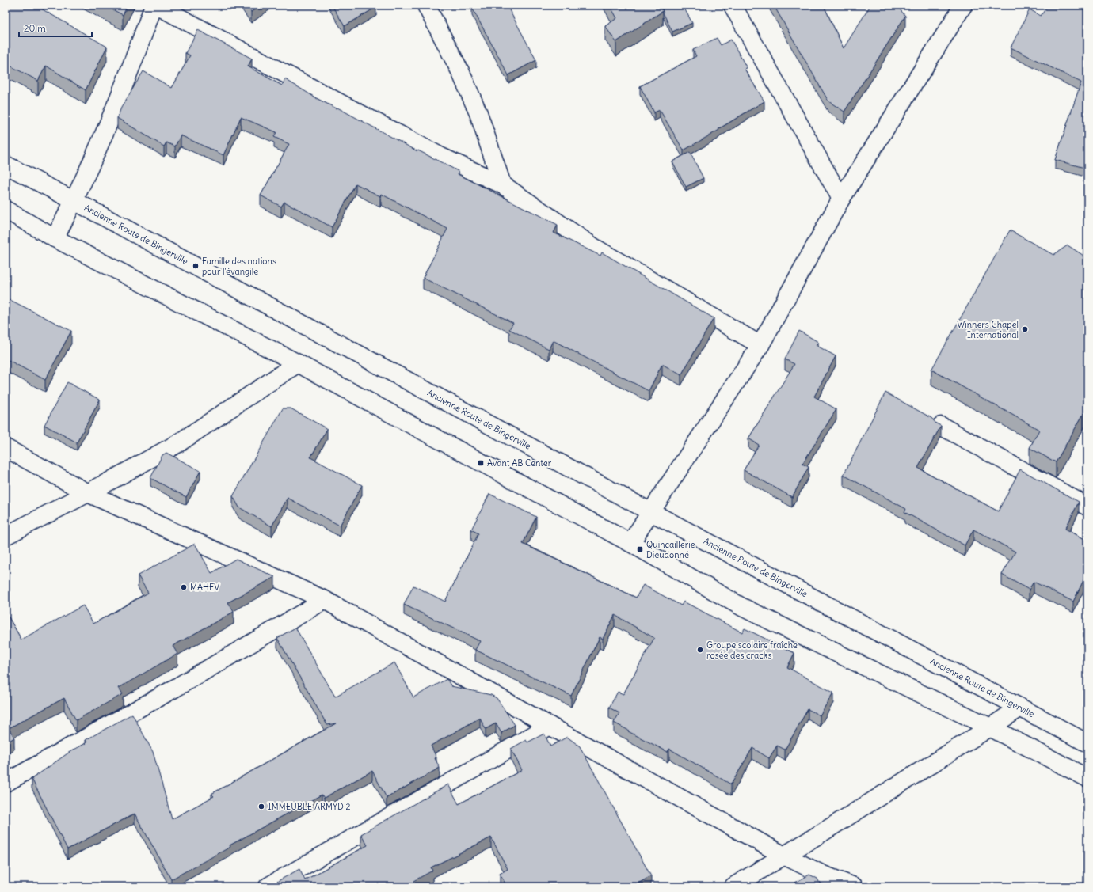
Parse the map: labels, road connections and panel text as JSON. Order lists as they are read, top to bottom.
{
  "streets": {
    "street": ["Ancienne Route de Bingerville"]
  },
  "places": {
    "other": [
      "Famille des nations pour l'évangile",
      "Winners Chapel International",
      "MAHEV",
      "Groupe scolaire fraîche rosée des cracks",
      "IMMEUBLE ARMYD 2"
    ],
    "transit": ["Avant AB Center", "Quincaillerie Dieudonné"]
  },
  "scale_bar": "20 m"
}
